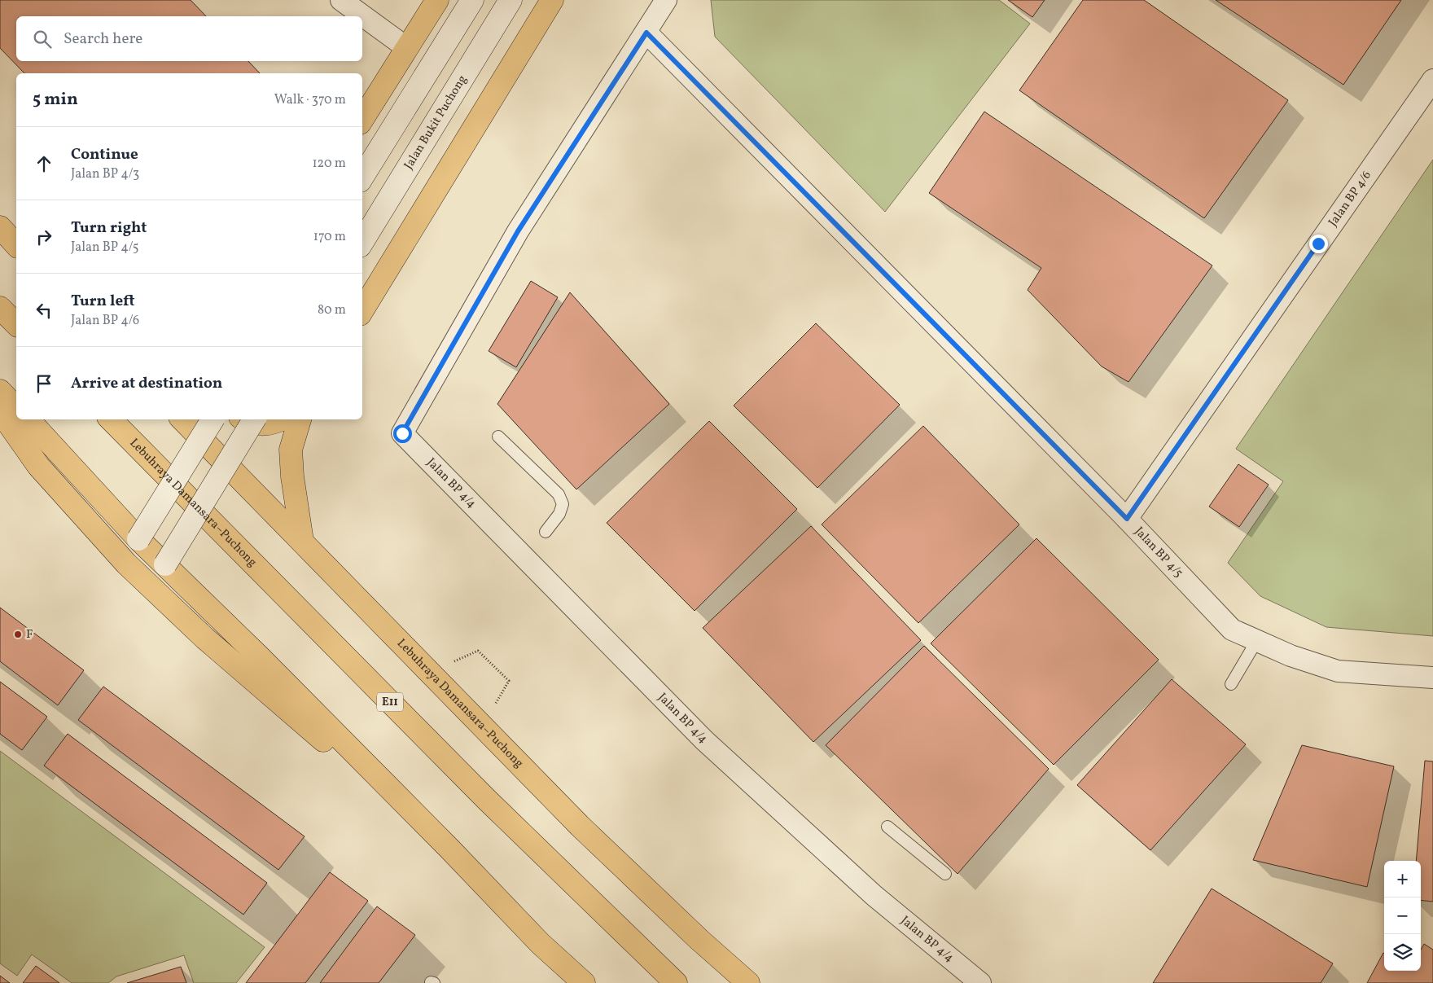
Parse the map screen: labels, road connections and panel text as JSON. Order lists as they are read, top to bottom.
{
  "streets": {
    "highway": ["Lebuhraya Damansara–Puchong", "E11"],
    "main road": ["Jalan Bukit Puchong"],
    "street": ["Jalan BP 4/6", "Jalan BP 4/4", "Jalan BP 4/5"]
  },
  "crossings": [
    ["Jalan BP 4/6", "Jalan BP 4/5"],
    ["Jalan BP 4/4", "Jalan BP 4/5"]
  ],
  "places": ["F"],
  "page": {
    "search": "Search here",
    "heading": ["5 min", "Walk · 370 m"],
    "list": [
      ["Continue", "Jalan BP 4/3", "120 m"],
      ["Turn right", "Jalan BP 4/5", "170 m"],
      ["Turn left", "Jalan BP 4/6", "80 m"],
      "Arrive at destination"
    ],
    "map_buttons": ["+", "−"]
  }
}
